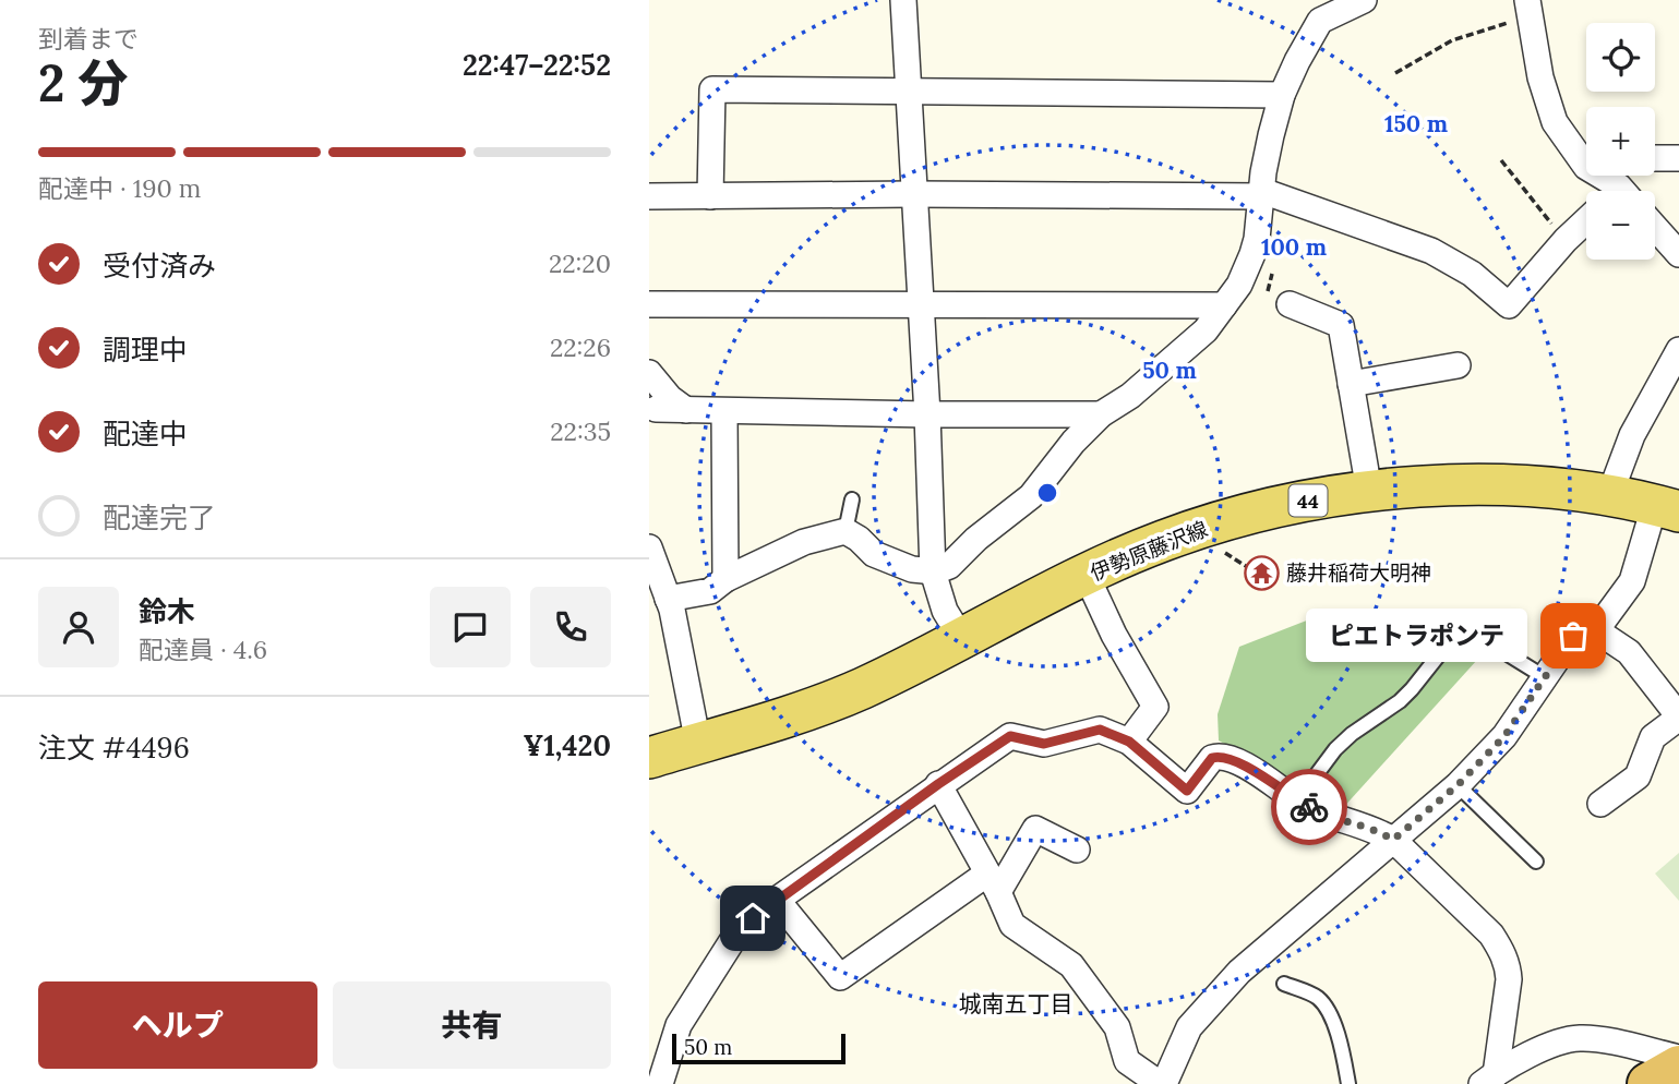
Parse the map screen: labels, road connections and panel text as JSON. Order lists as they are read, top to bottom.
{
  "streets": {
    "main road": ["44", "伊勢原藤沢線"]
  },
  "districts": ["城南五丁目"],
  "places": {
    "temple": ["藤井稲荷大明神"],
    "other": ["ピエトラポンテ"]
  },
  "scale_bar": "50 m",
  "page": {
    "heading": ["2 分", "到着まで", "22:47–22:52"],
    "panel": [
      "鈴木",
      "配達員 · 4.6",
      "注文 #4496",
      "¥1,420"
    ],
    "map_buttons": ["+", "−"],
    "bar": "配達中 · 190 m",
    "list": [
      ["受付済み", "22:20"],
      ["調理中", "22:26"],
      ["配達中", "22:35"],
      "配達完了"
    ],
    "bubble": "ピエトラポンテ",
    "buttons": ["ヘルプ", "共有"],
    "scale": "50 m"
  },
  "rings": ["150 m", "100 m", "50 m"]
}
